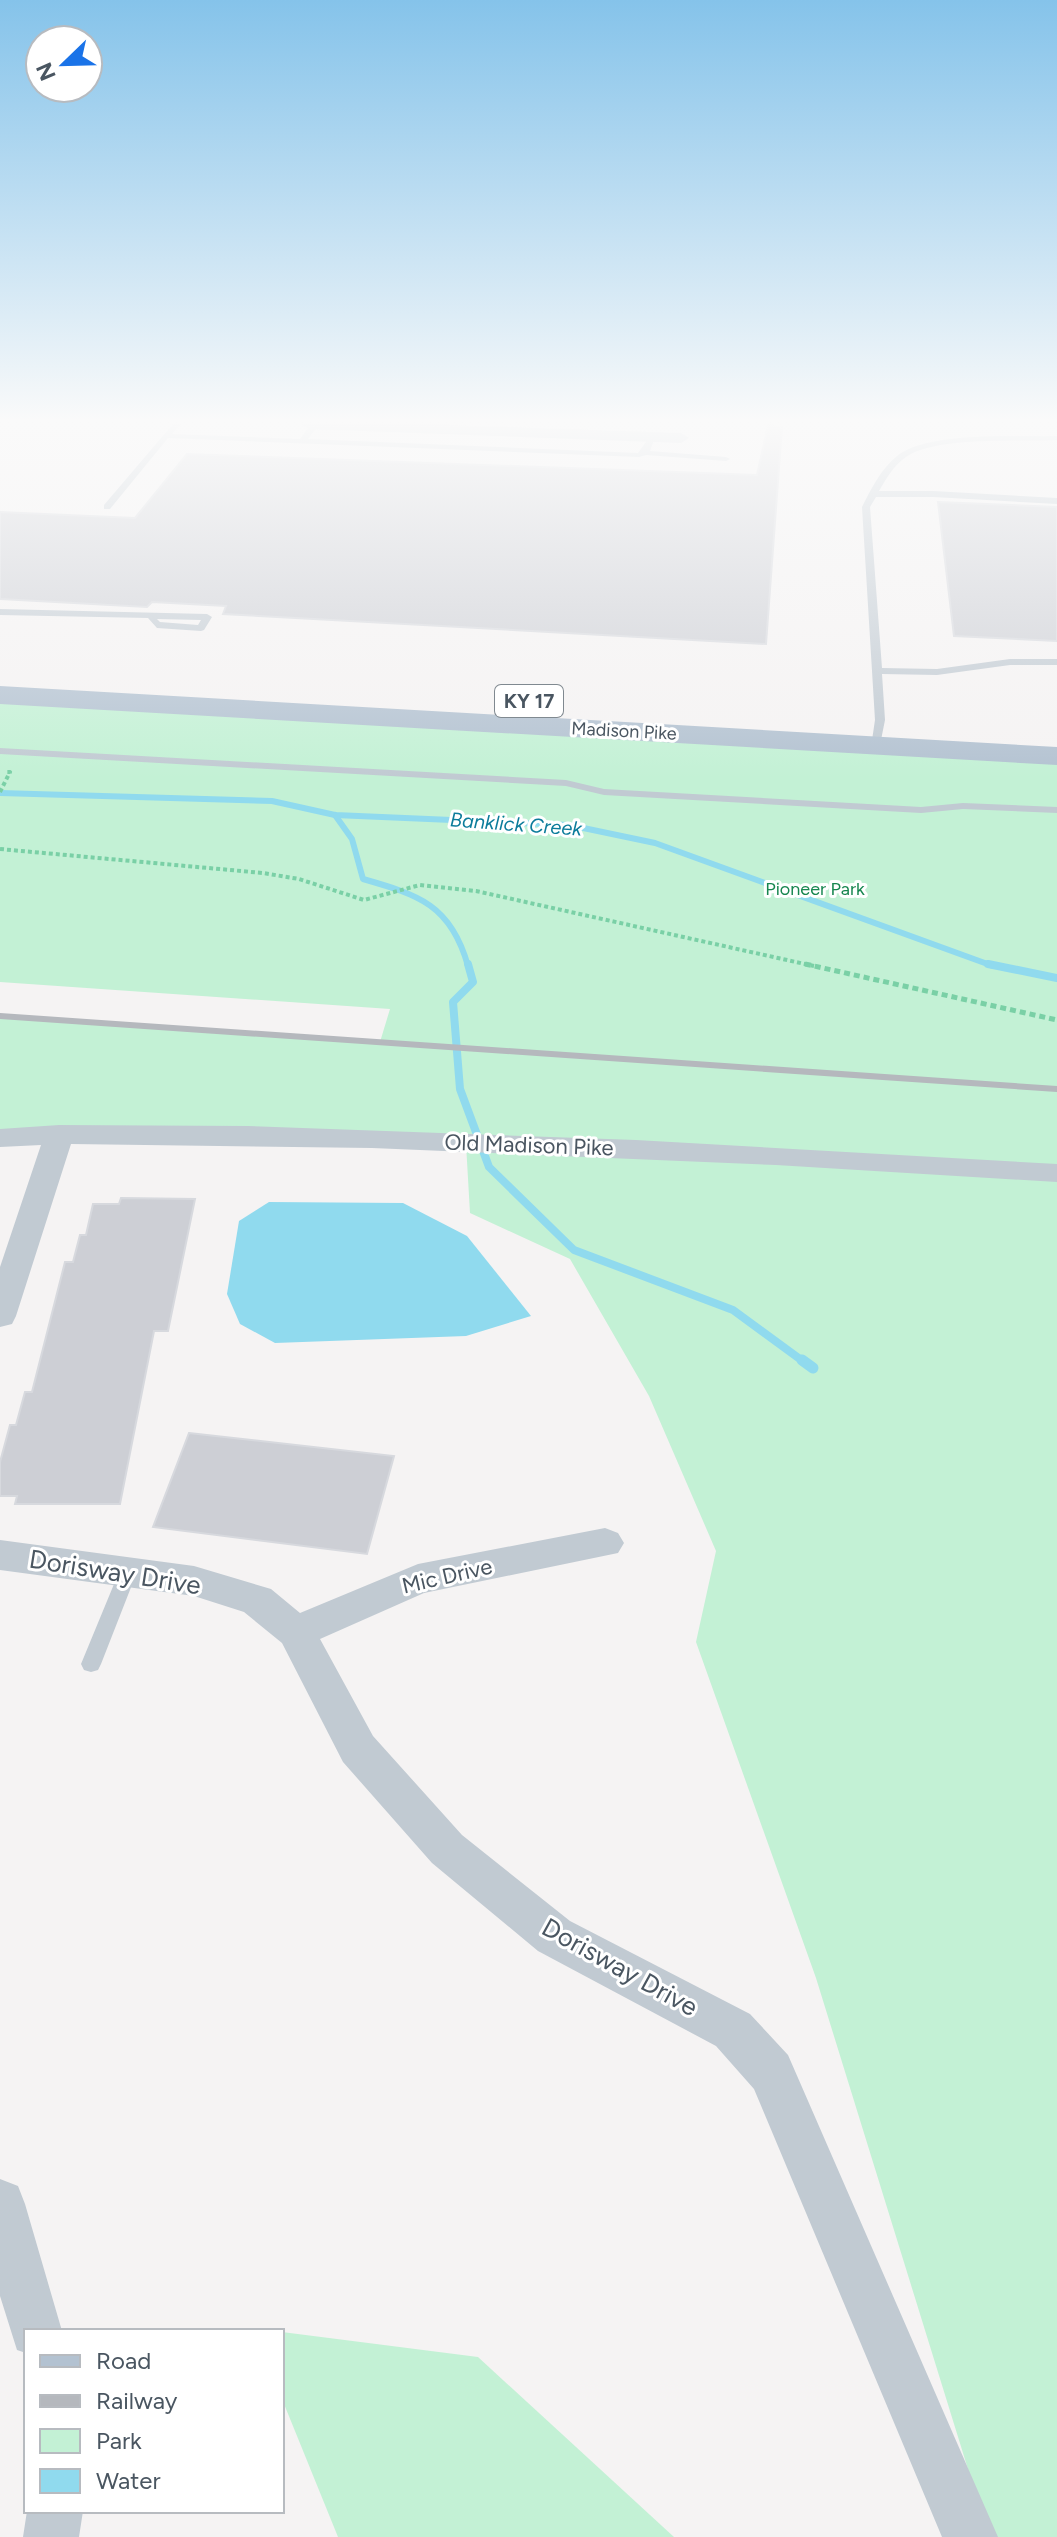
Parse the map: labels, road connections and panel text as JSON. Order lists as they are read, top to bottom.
{
  "streets": {
    "main road": ["KY 17", "Madison Pike"],
    "street": ["Old Madison Pike", "Dorisway Drive", "Mic Drive"]
  },
  "crossings": [
    ["Dorisway Drive", "Mic Drive"]
  ],
  "water": ["Banklick Creek"],
  "parks": ["Pioneer Park"],
  "legend": [
    "Road",
    "Railway",
    "Park",
    "Water"
  ],
  "north": "bottom left"
}
